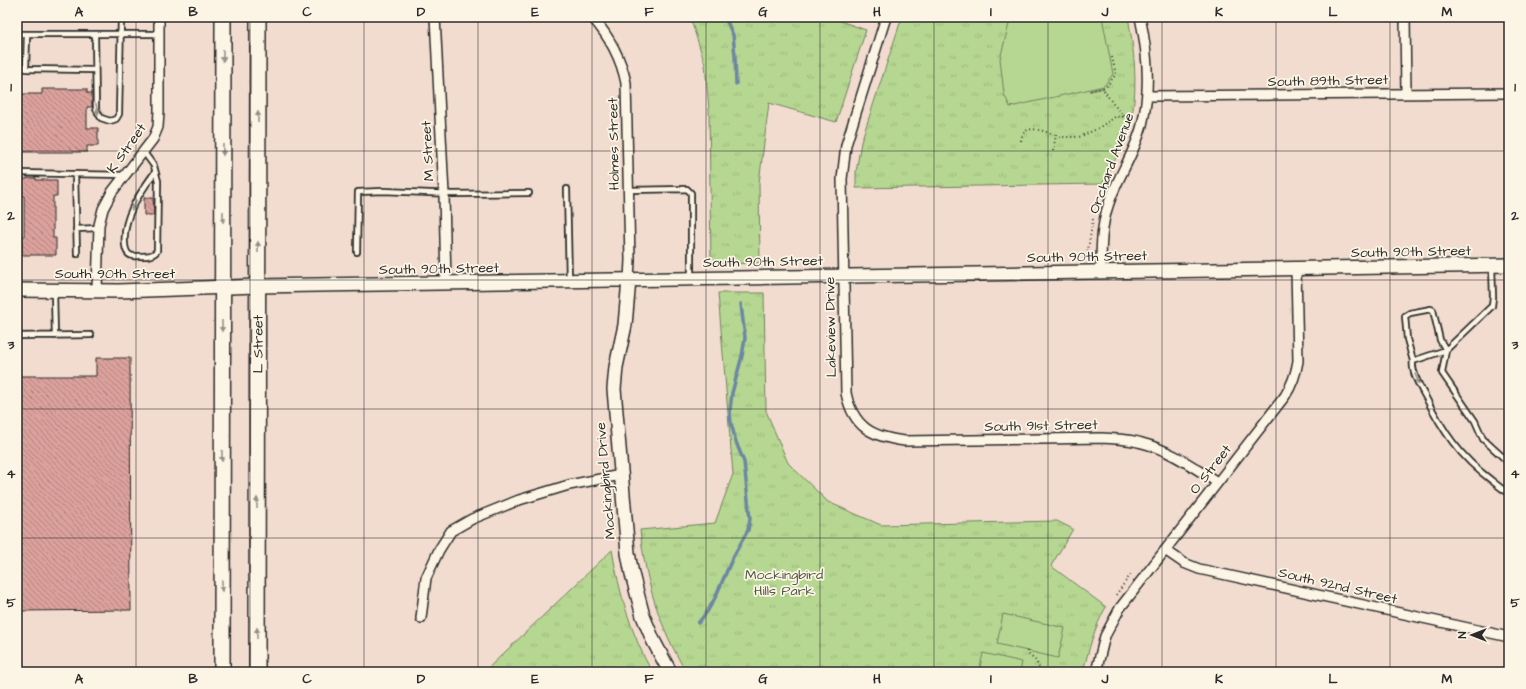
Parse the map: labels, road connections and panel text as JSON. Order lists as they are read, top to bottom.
{
  "streets": {
    "main road": ["L Street"],
    "street": [
      "South 89th Street",
      "Holmes Street",
      "K Street",
      "M Street",
      "Orchard Avenue",
      "South 90th Street",
      "Lakeview Drive",
      "South 91st Street",
      "O Street",
      "Mockingbird Drive",
      "South 92nd Street"
    ]
  },
  "crossings": [
    ["South 89th Street", "Orchard Avenue"],
    ["Holmes Street", "South 90th Street"],
    ["Holmes Street", "Mockingbird Drive"],
    ["K Street", "South 90th Street"],
    ["M Street", "South 90th Street"],
    ["Orchard Avenue", "South 90th Street"],
    ["South 90th Street", "Lakeview Drive"],
    ["South 90th Street", "L Street"],
    ["South 90th Street", "O Street"],
    ["South 90th Street", "Mockingbird Drive"],
    ["Lakeview Drive", "South 91st Street"],
    ["South 91st Street", "O Street"],
    ["O Street", "South 92nd Street"]
  ],
  "parks": ["Mockingbird Hills Park"],
  "north": "left",
  "grid": {
    "columns": [
      "A",
      "B",
      "C",
      "D",
      "E",
      "F",
      "G",
      "H",
      "I",
      "J",
      "K",
      "L",
      "M"
    ],
    "rows": [
      "1",
      "2",
      "3",
      "4",
      "5"
    ]
  }
}
